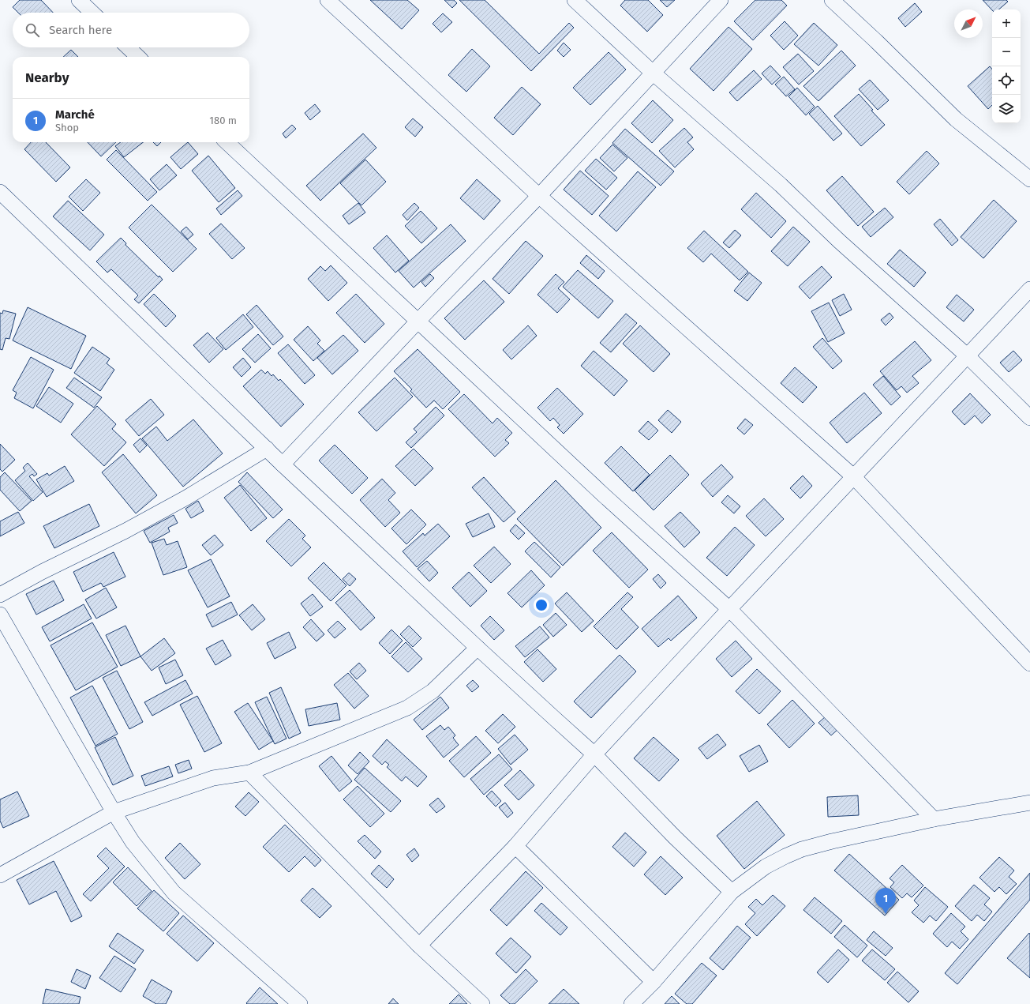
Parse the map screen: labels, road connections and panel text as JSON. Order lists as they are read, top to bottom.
{
  "north": "top right",
  "page": {
    "map_buttons": ["+", "−"],
    "search": "Search here",
    "heading": "Nearby",
    "list": [
      {
        "mark": "1",
        "name": "Marché",
        "note": "Shop",
        "value": "180 m"
      }
    ],
    "pins": "1"
  }
}
